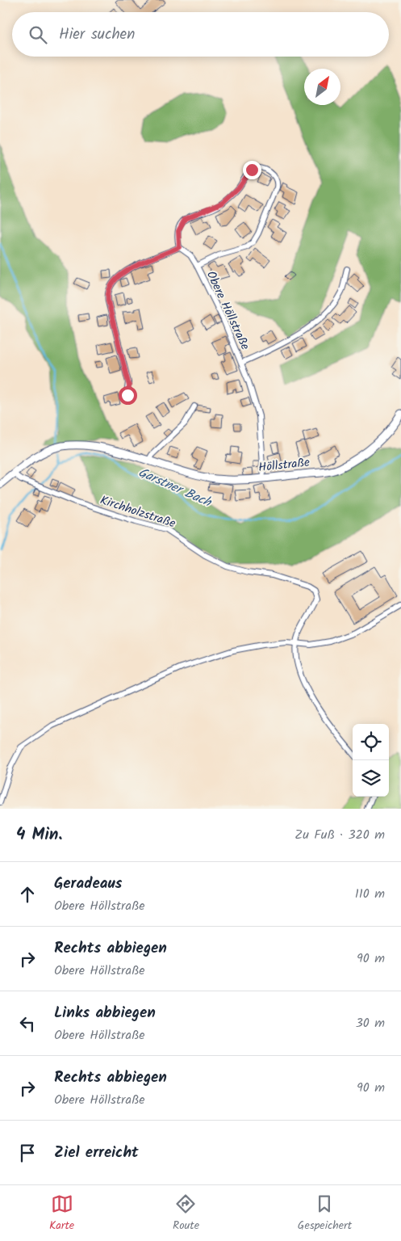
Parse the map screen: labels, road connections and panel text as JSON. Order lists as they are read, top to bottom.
{
  "streets": {
    "street": ["Obere Höllstraße", "Höllstraße", "Kirchholzstraße"]
  },
  "crossings": [
    ["Obere Höllstraße", "Höllstraße"],
    ["Höllstraße", "Kirchholzstraße"]
  ],
  "water": ["Garstner Bach"],
  "north": "top right",
  "page": {
    "search": "Hier suchen",
    "heading": ["4 Min.", "Zu Fuß · 320 m"],
    "list": [
      ["Geradeaus", "Obere Höllstraße", "110 m"],
      ["Rechts abbiegen", "Obere Höllstraße", "90 m"],
      ["Links abbiegen", "Obere Höllstraße", "30 m"],
      ["Rechts abbiegen", "Obere Höllstraße", "90 m"],
      "Ziel erreicht"
    ],
    "nav": ["Karte", "Route", "Gespeichert"]
  }
}
